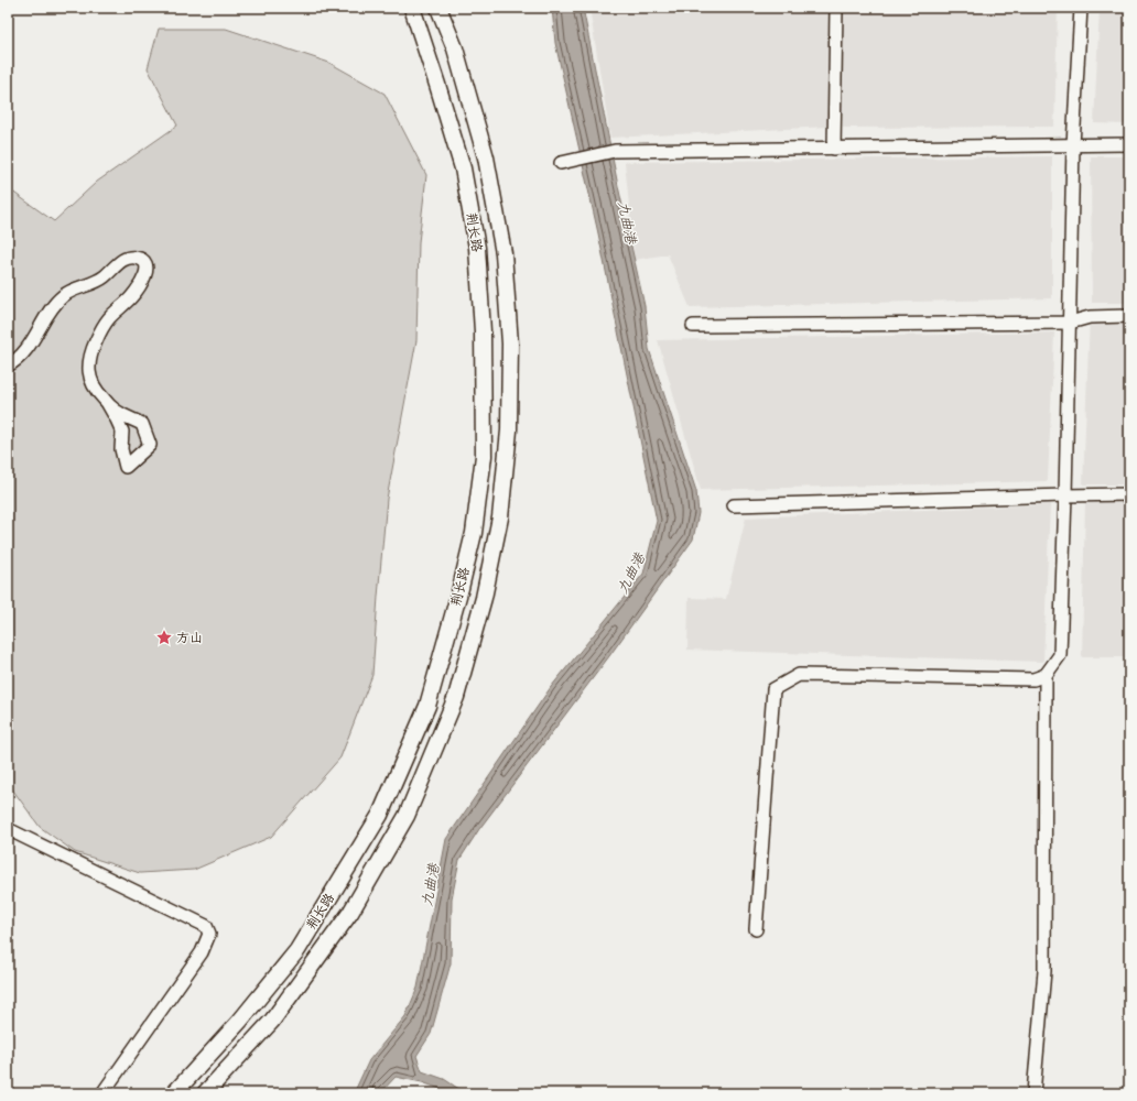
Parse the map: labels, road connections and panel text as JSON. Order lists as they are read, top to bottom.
{
  "streets": {
    "main road": ["荆长路"]
  },
  "water": ["九曲港"],
  "places": {
    "place": ["方山"]
  }
}
